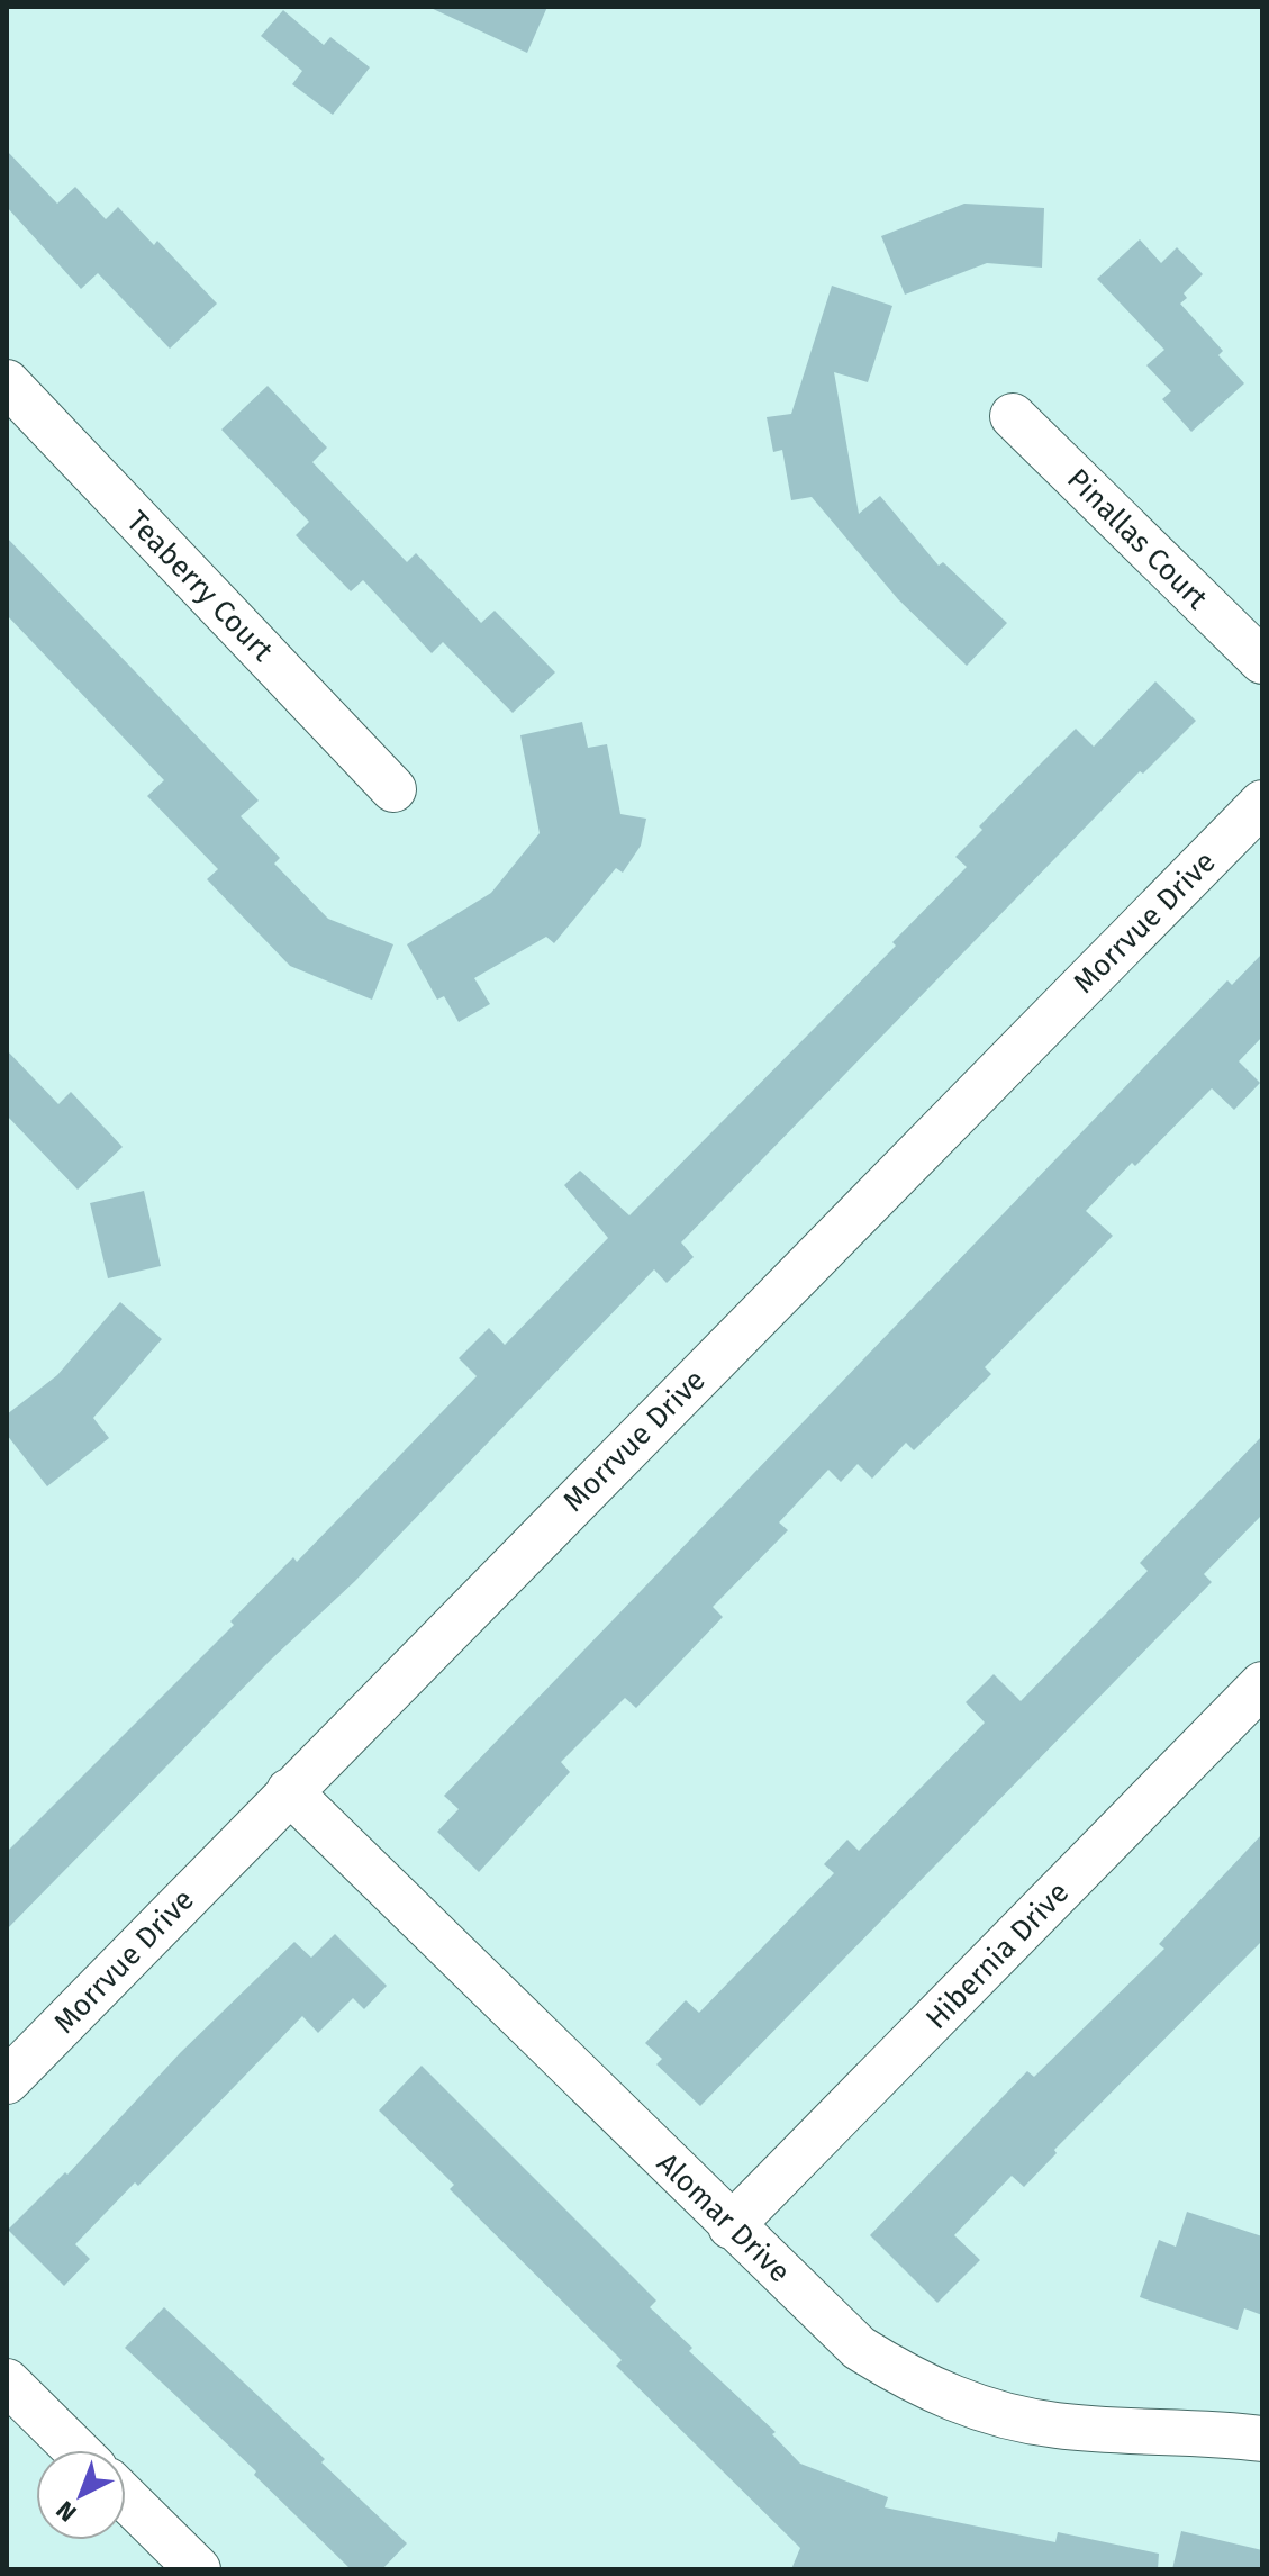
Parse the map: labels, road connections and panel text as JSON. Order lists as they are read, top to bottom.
{
  "streets": {
    "street": [
      "Pinallas Court",
      "Teaberry Court",
      "Morrvue Drive",
      "Hibernia Drive",
      "Alomar Drive"
    ]
  },
  "crossings": [
    ["Morrvue Drive", "Alomar Drive"],
    ["Hibernia Drive", "Alomar Drive"]
  ],
  "north": "bottom left"
}
